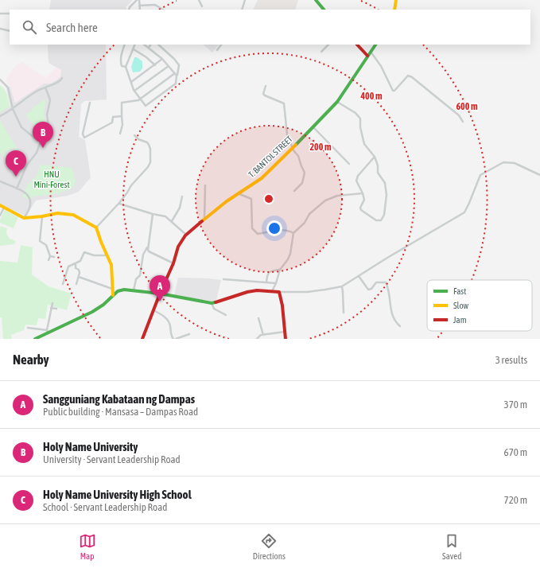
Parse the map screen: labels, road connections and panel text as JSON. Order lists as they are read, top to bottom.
{
  "streets": {
    "street": ["T. BANTOL STREET"]
  },
  "parks": ["HNU Mini-Forest"],
  "legend": ["Fast", "Slow", "Jam"],
  "page": {
    "search": "Search here",
    "pins": ["B", "C", "A"],
    "heading": ["Nearby", "3 results"],
    "list": [
      {
        "mark": "A",
        "name": "Sangguniang Kabataan ng Dampas",
        "note": "Public building · Mansasa – Dampas Road",
        "value": "370 m"
      },
      {
        "mark": "B",
        "name": "Holy Name University",
        "note": "University · Servant Leadership Road",
        "value": "670 m"
      },
      {
        "mark": "C",
        "name": "Holy Name University High School",
        "note": "School · Servant Leadership Road",
        "value": "720 m"
      }
    ],
    "nav": ["Map", "Directions", "Saved"]
  },
  "rings": ["400 m", "600 m", "200 m"]
}
